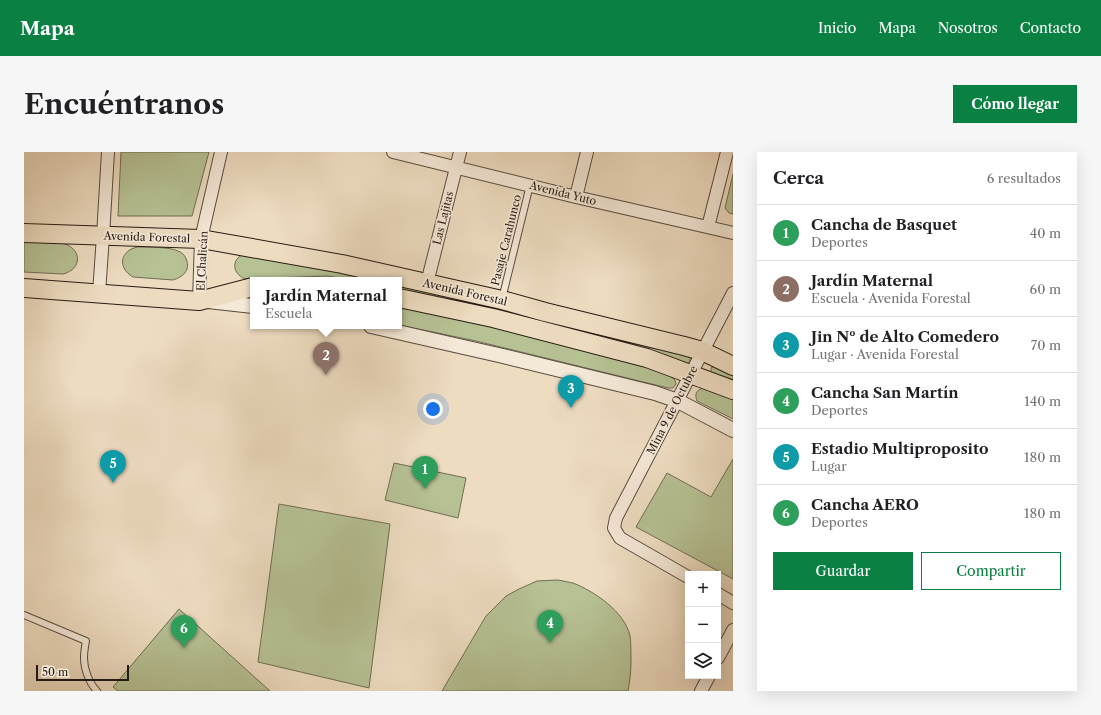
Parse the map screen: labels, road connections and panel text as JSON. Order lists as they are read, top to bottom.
{
  "streets": {
    "main road": ["Avenida Forestal"],
    "street": [
      "Avenida Yuto",
      "Las Lajitas",
      "El Chalicán",
      "Mina 9 de Octubre"
    ],
    "lane": ["Pasaje Carahunco"]
  },
  "crossings": [
    ["Avenida Yuto", "Las Lajitas"],
    ["Avenida Yuto", "Pasaje Carahunco"],
    ["Las Lajitas", "Avenida Forestal"],
    ["Avenida Forestal", "Pasaje Carahunco"],
    ["Avenida Forestal", "El Chalicán"],
    ["Avenida Forestal", "Mina 9 de Octubre"]
  ],
  "scale_bar": "50 m",
  "page": {
    "header": "Mapa",
    "nav": [
      "Inicio",
      "Mapa",
      "Nosotros",
      "Contacto"
    ],
    "buttons": [
      "Cómo llegar",
      ["Guardar", "Compartir"]
    ],
    "title": "Encuéntranos",
    "heading": ["Cerca", "6 resultados"],
    "list": [
      {
        "mark": "1",
        "name": "Cancha de Basquet",
        "note": "Deportes",
        "value": "40 m"
      },
      {
        "mark": "2",
        "name": "Jardín Maternal",
        "note": "Escuela · Avenida Forestal",
        "value": "60 m"
      },
      {
        "mark": "3",
        "name": "Jin Nº de Alto Comedero",
        "note": "Lugar · Avenida Forestal",
        "value": "70 m"
      },
      {
        "mark": "4",
        "name": "Cancha San Martín",
        "note": "Deportes",
        "value": "140 m"
      },
      {
        "mark": "5",
        "name": "Estadio Multiproposito",
        "note": "Lugar",
        "value": "180 m"
      },
      {
        "mark": "6",
        "name": "Cancha AERO",
        "note": "Deportes",
        "value": "180 m"
      }
    ],
    "popup": ["Jardín Maternal", "Escuela"],
    "pins": [
      "2",
      "3",
      "5",
      "1",
      "4",
      "6"
    ],
    "map_buttons": ["+", "−"],
    "scale": "50 m"
  }
}
